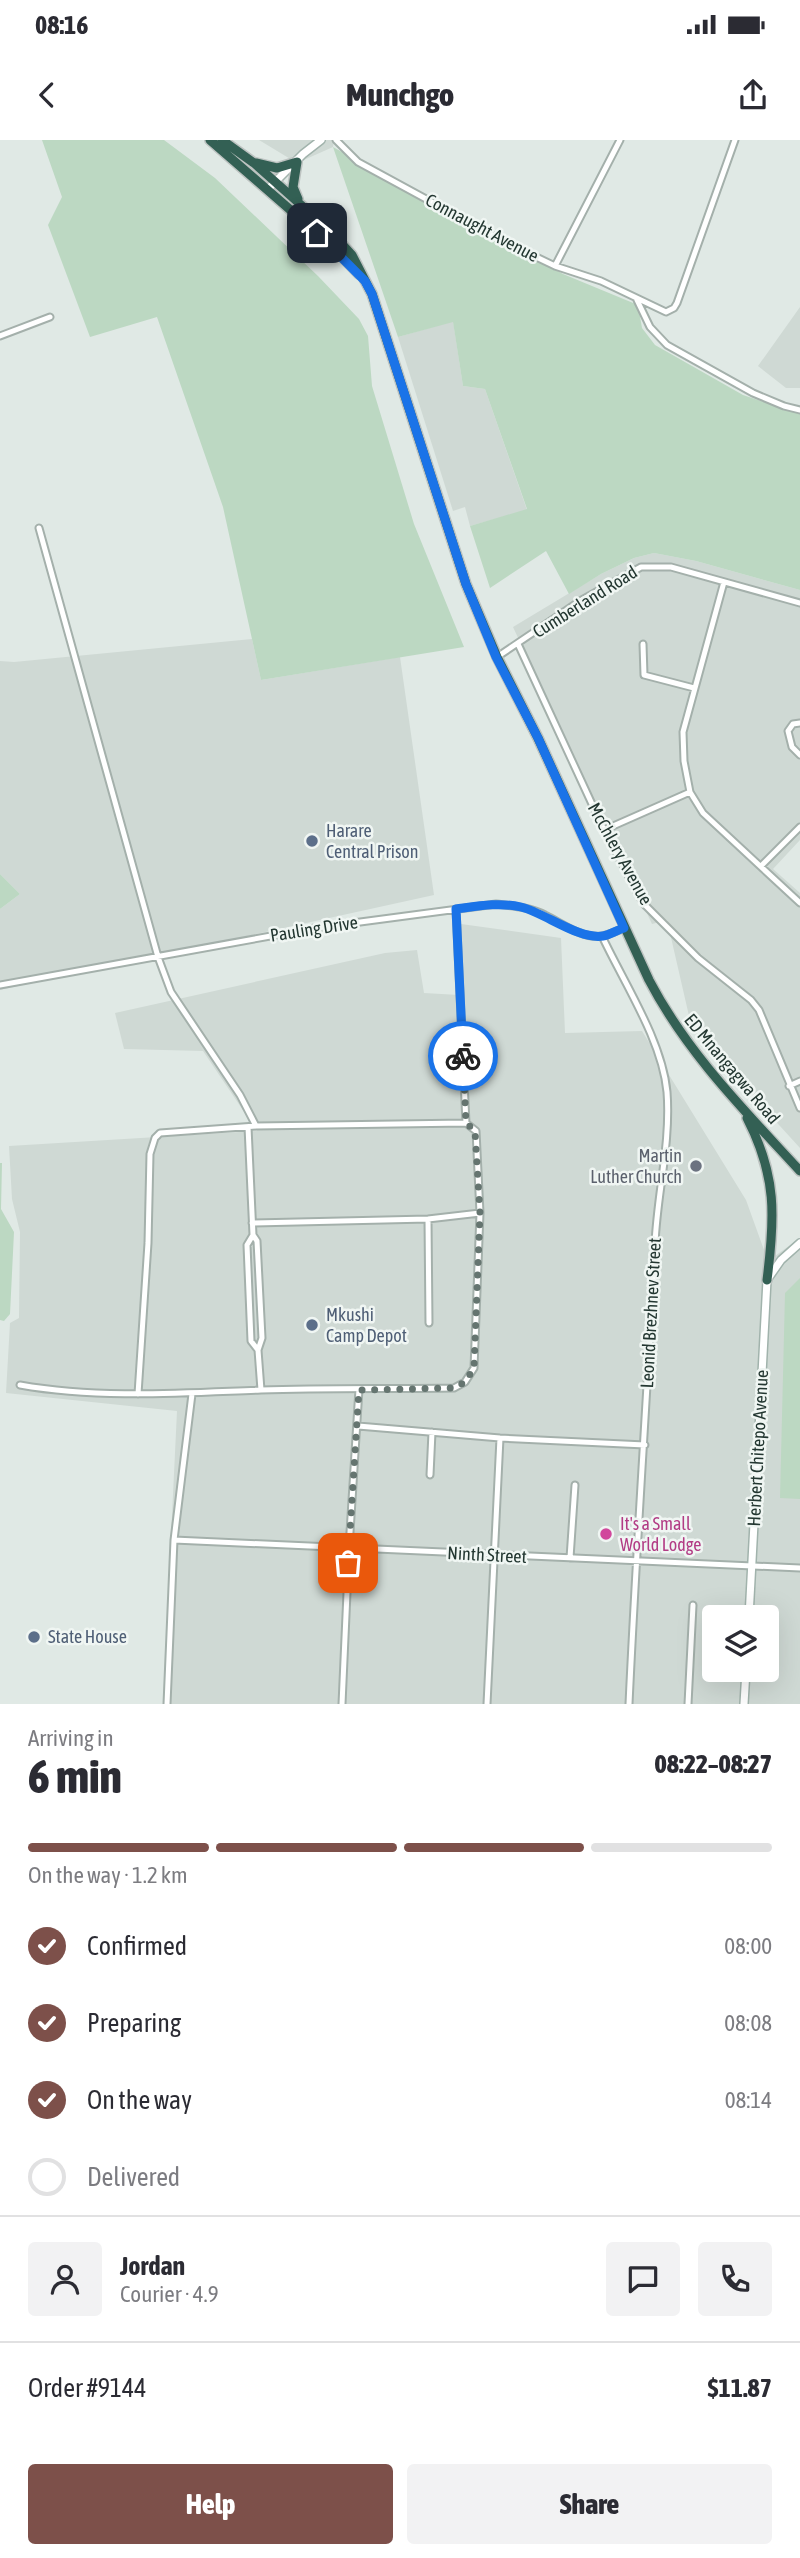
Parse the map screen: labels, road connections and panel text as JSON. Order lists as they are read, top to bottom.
{
  "streets": {
    "highway": ["ED Mnangagwa Road"],
    "main road": ["Herbert Chitepo Avenue"],
    "street": [
      "Connaught Avenue",
      "Cumberland Road",
      "McChlery Avenue",
      "Pauling Drive",
      "Leonid Brezhnev Street",
      "Ninth Street"
    ]
  },
  "crossings": [
    ["Cumberland Road", "McChlery Avenue"],
    ["Cumberland Road", "ED Mnangagwa Road"],
    ["Pauling Drive", "Leonid Brezhnev Street"],
    ["Leonid Brezhnev Street", "Ninth Street"],
    ["Herbert Chitepo Avenue", "Ninth Street"]
  ],
  "places": [
    "Harare Central Prison",
    "Martin Luther Church",
    "Mkushi Camp Depot",
    "It's a Small World Lodge",
    "State House"
  ],
  "page": {
    "status": "08:16",
    "header": "Munchgo",
    "heading": ["6 min", "Arriving in", "08:22–08:27"],
    "panel": [
      "Jordan",
      "Courier · 4.9",
      "Order #9144",
      "$11.87"
    ],
    "bar": "On the way · 1.2 km",
    "list": [
      ["Confirmed", "08:00"],
      ["Preparing", "08:08"],
      ["On the way", "08:14"],
      "Delivered"
    ],
    "buttons": ["Help", "Share"]
  }
}
